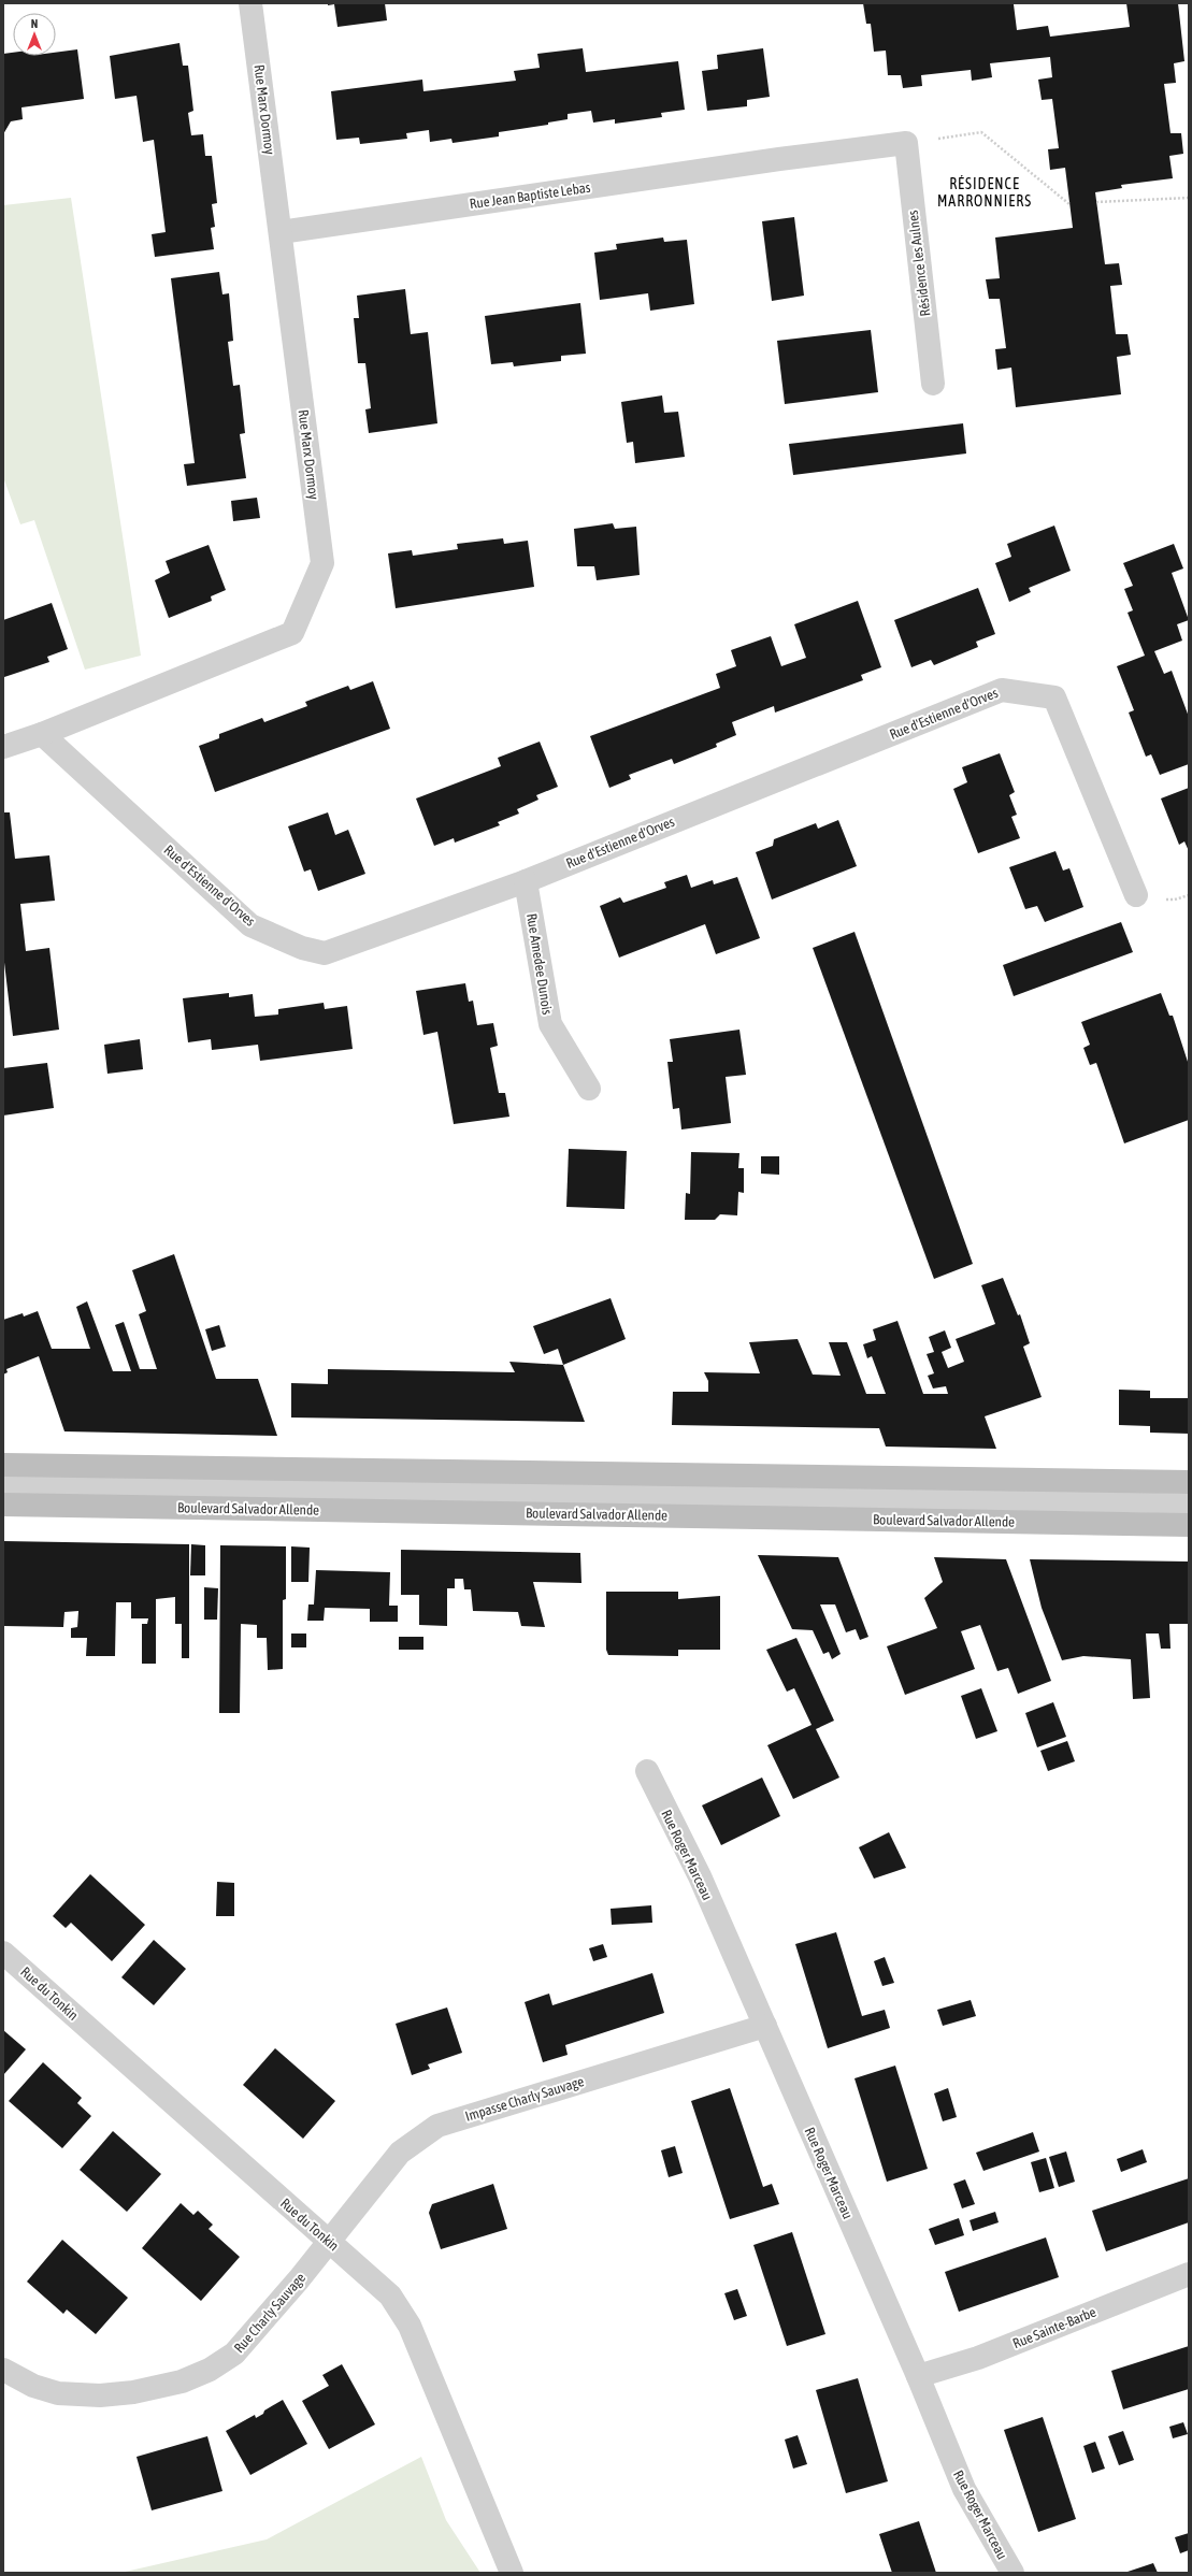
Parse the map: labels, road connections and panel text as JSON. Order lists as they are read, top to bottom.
{
  "streets": {
    "main road": ["Boulevard Salvador Allende"],
    "street": [
      "Rue Marx Dormoy",
      "Rue Jean Baptiste Lebas",
      "Résidence les Aulnes",
      "Rue d'Estienne d'Orves",
      "Rue Amedee Dunois",
      "Rue Roger Marceau",
      "Rue du Tonkin",
      "Impasse Charly Sauvage",
      "Rue Charly Sauvage",
      "Rue Sainte-Barbe"
    ]
  },
  "crossings": [
    ["Rue Marx Dormoy", "Rue Jean Baptiste Lebas"],
    ["Rue Marx Dormoy", "Rue d'Estienne d'Orves"],
    ["Rue Jean Baptiste Lebas", "Résidence les Aulnes"],
    ["Rue d'Estienne d'Orves", "Rue Amedee Dunois"],
    ["Rue Roger Marceau", "Impasse Charly Sauvage"],
    ["Rue Roger Marceau", "Rue Sainte-Barbe"],
    ["Rue du Tonkin", "Impasse Charly Sauvage"],
    ["Rue du Tonkin", "Rue Charly Sauvage"],
    ["Impasse Charly Sauvage", "Rue Charly Sauvage"]
  ],
  "districts": ["RÉSIDENCE MARRONNIERS"],
  "north": "top"
}
